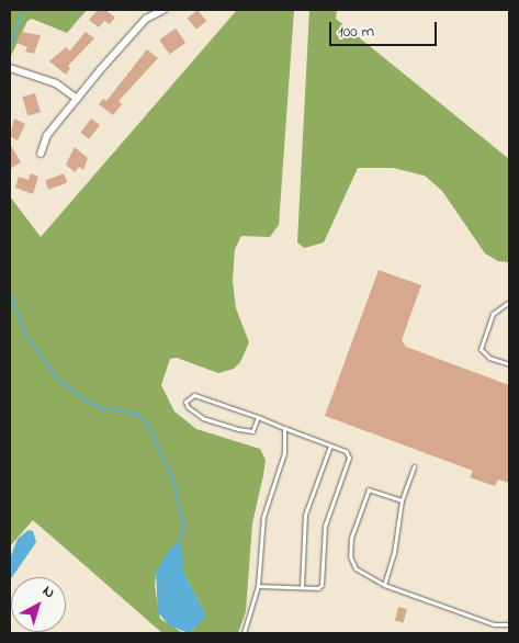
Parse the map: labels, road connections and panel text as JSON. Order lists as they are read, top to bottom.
{
  "scale_bar": "100 m",
  "north": "top right"
}
